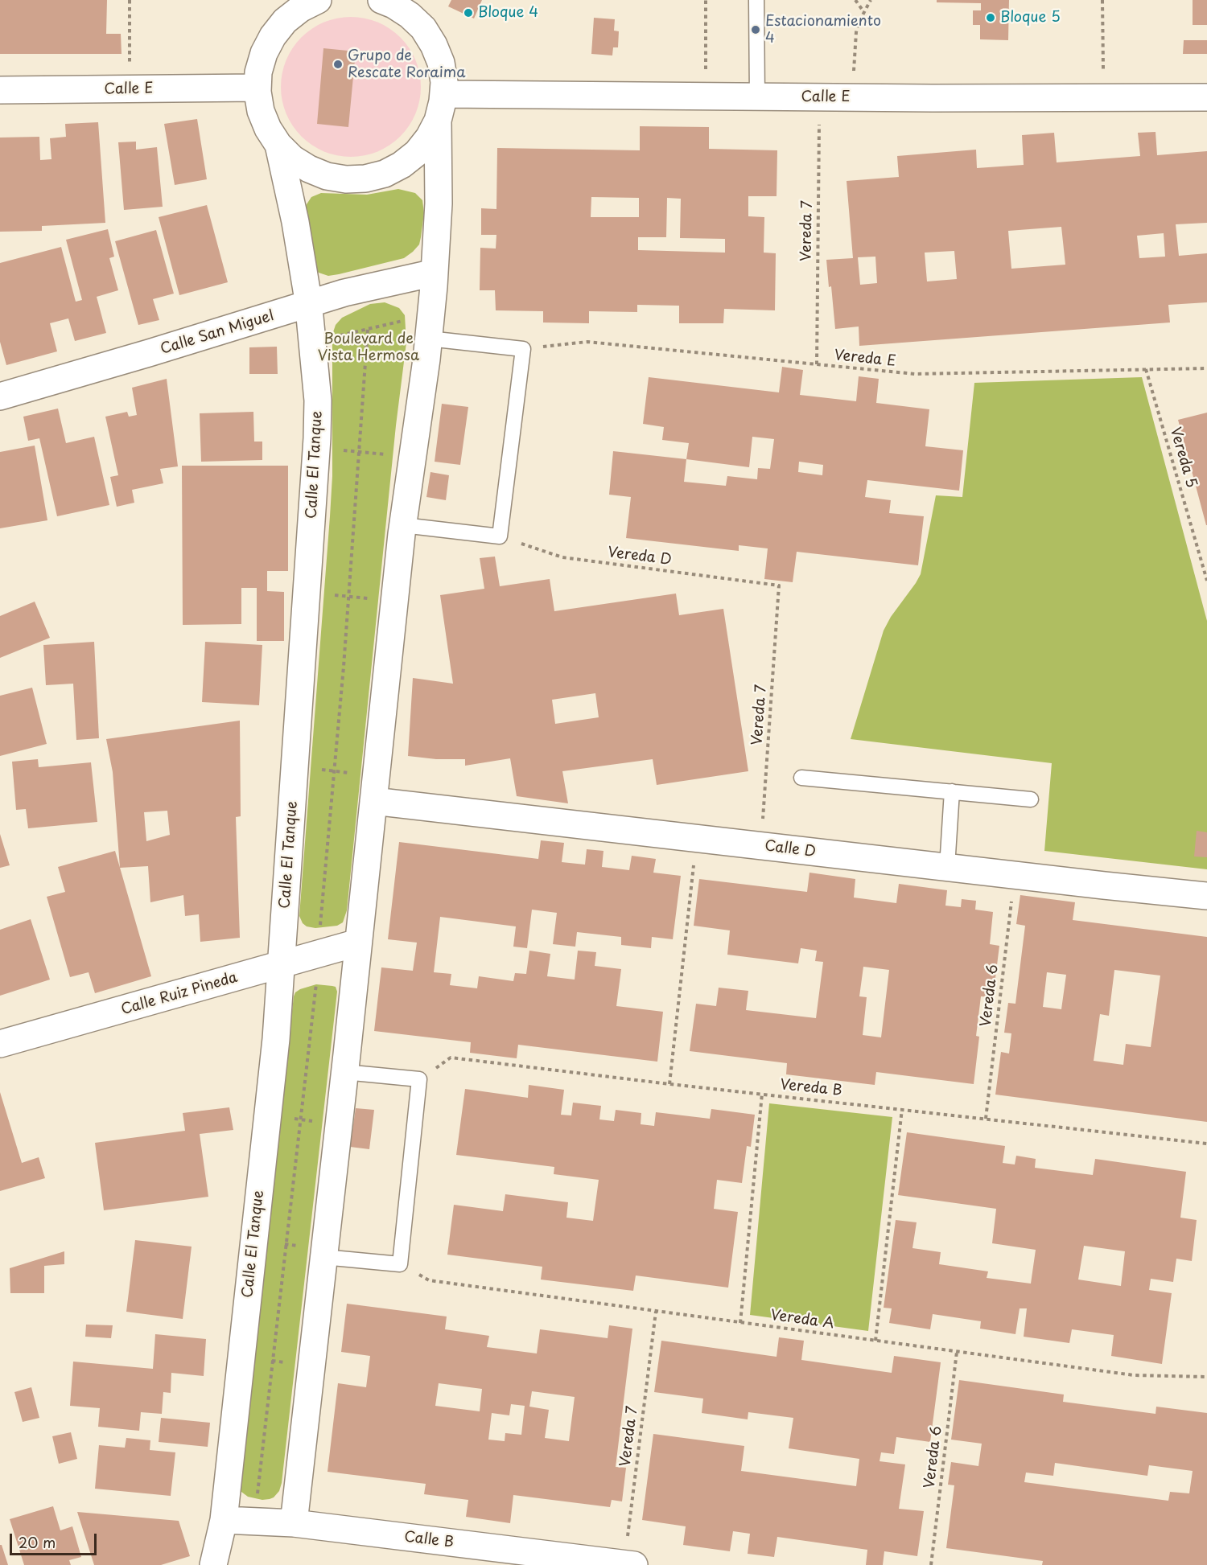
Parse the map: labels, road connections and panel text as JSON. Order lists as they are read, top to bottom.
{
  "streets": {
    "street": [
      "Calle E",
      "Calle San Miguel",
      "Calle El Tanque",
      "Calle D",
      "Calle Ruiz Pineda",
      "Calle B"
    ],
    "path": [
      "Vereda 7",
      "Vereda E",
      "Vereda 5",
      "Vereda D",
      "Vereda 6",
      "Vereda B",
      "Vereda A"
    ]
  },
  "crossings": [
    ["Calle E", "Vereda 7"],
    ["Vereda 7", "Vereda E"],
    ["Vereda 7", "Vereda D"],
    ["Vereda 7", "Calle D"],
    ["Vereda 7", "Vereda A"],
    ["Vereda 7", "Calle B"],
    ["Calle San Miguel", "Calle El Tanque"],
    ["Vereda E", "Vereda 5"],
    ["Calle El Tanque", "Calle Ruiz Pineda"],
    ["Calle El Tanque", "Calle B"],
    ["Calle D", "Vereda 6"],
    ["Vereda 6", "Vereda B"],
    ["Vereda 6", "Vereda A"]
  ],
  "parks": ["Boulevard de Vista Hermosa"],
  "places": [
    "Bloque 4",
    "Bloque 5",
    "Estacionamiento 4",
    "Grupo de Rescate Roraima"
  ],
  "scale_bar": "20 m"
}
